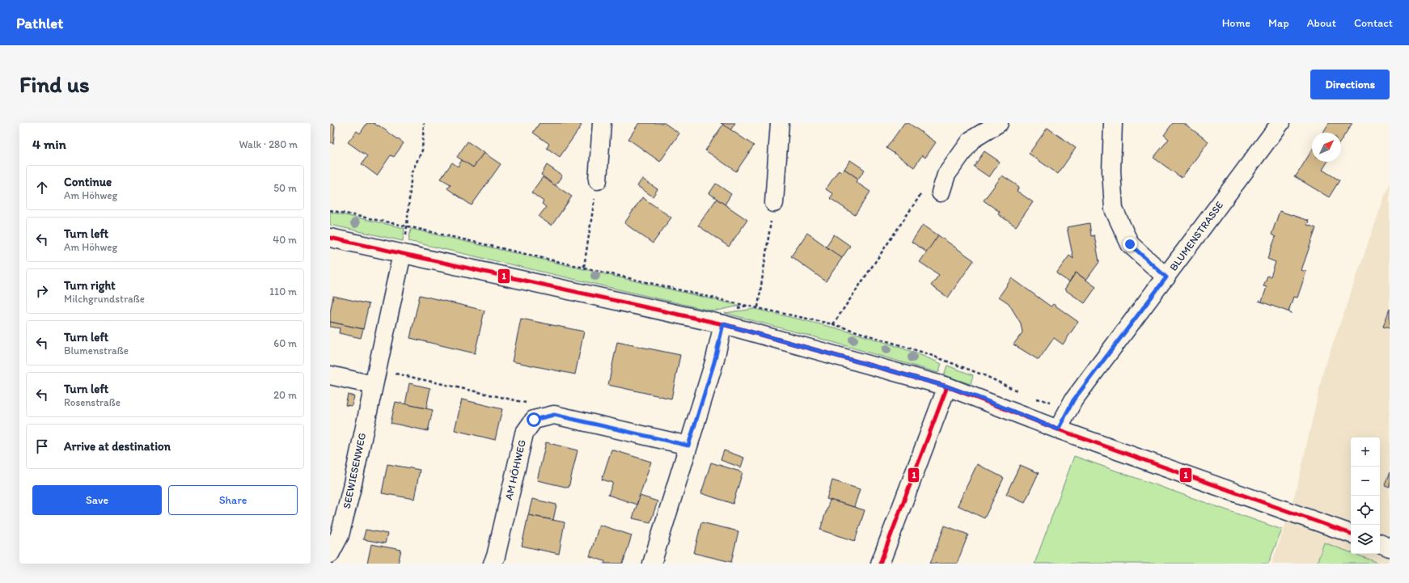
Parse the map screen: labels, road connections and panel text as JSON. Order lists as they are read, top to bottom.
{
  "streets": {
    "street": ["BLUMENSTRASSE", "AM HÖHWEG", "SEEWIESENWEG"]
  },
  "lines": ["transit line 1"],
  "north": "top right",
  "page": {
    "header": "Pathlet",
    "nav": [
      "Home",
      "Map",
      "About",
      "Contact"
    ],
    "buttons": [
      "Directions",
      ["Save", "Share"]
    ],
    "title": "Find us",
    "heading": ["4 min", "Walk · 280 m"],
    "list": [
      ["Continue", "Am Höhweg", "50 m"],
      ["Turn left", "Am Höhweg", "40 m"],
      ["Turn right", "Milchgrundstraße", "110 m"],
      ["Turn left", "Blumenstraße", "60 m"],
      ["Turn left", "Rosenstraße", "20 m"],
      "Arrive at destination"
    ],
    "map_buttons": ["+", "−"]
  }
}
